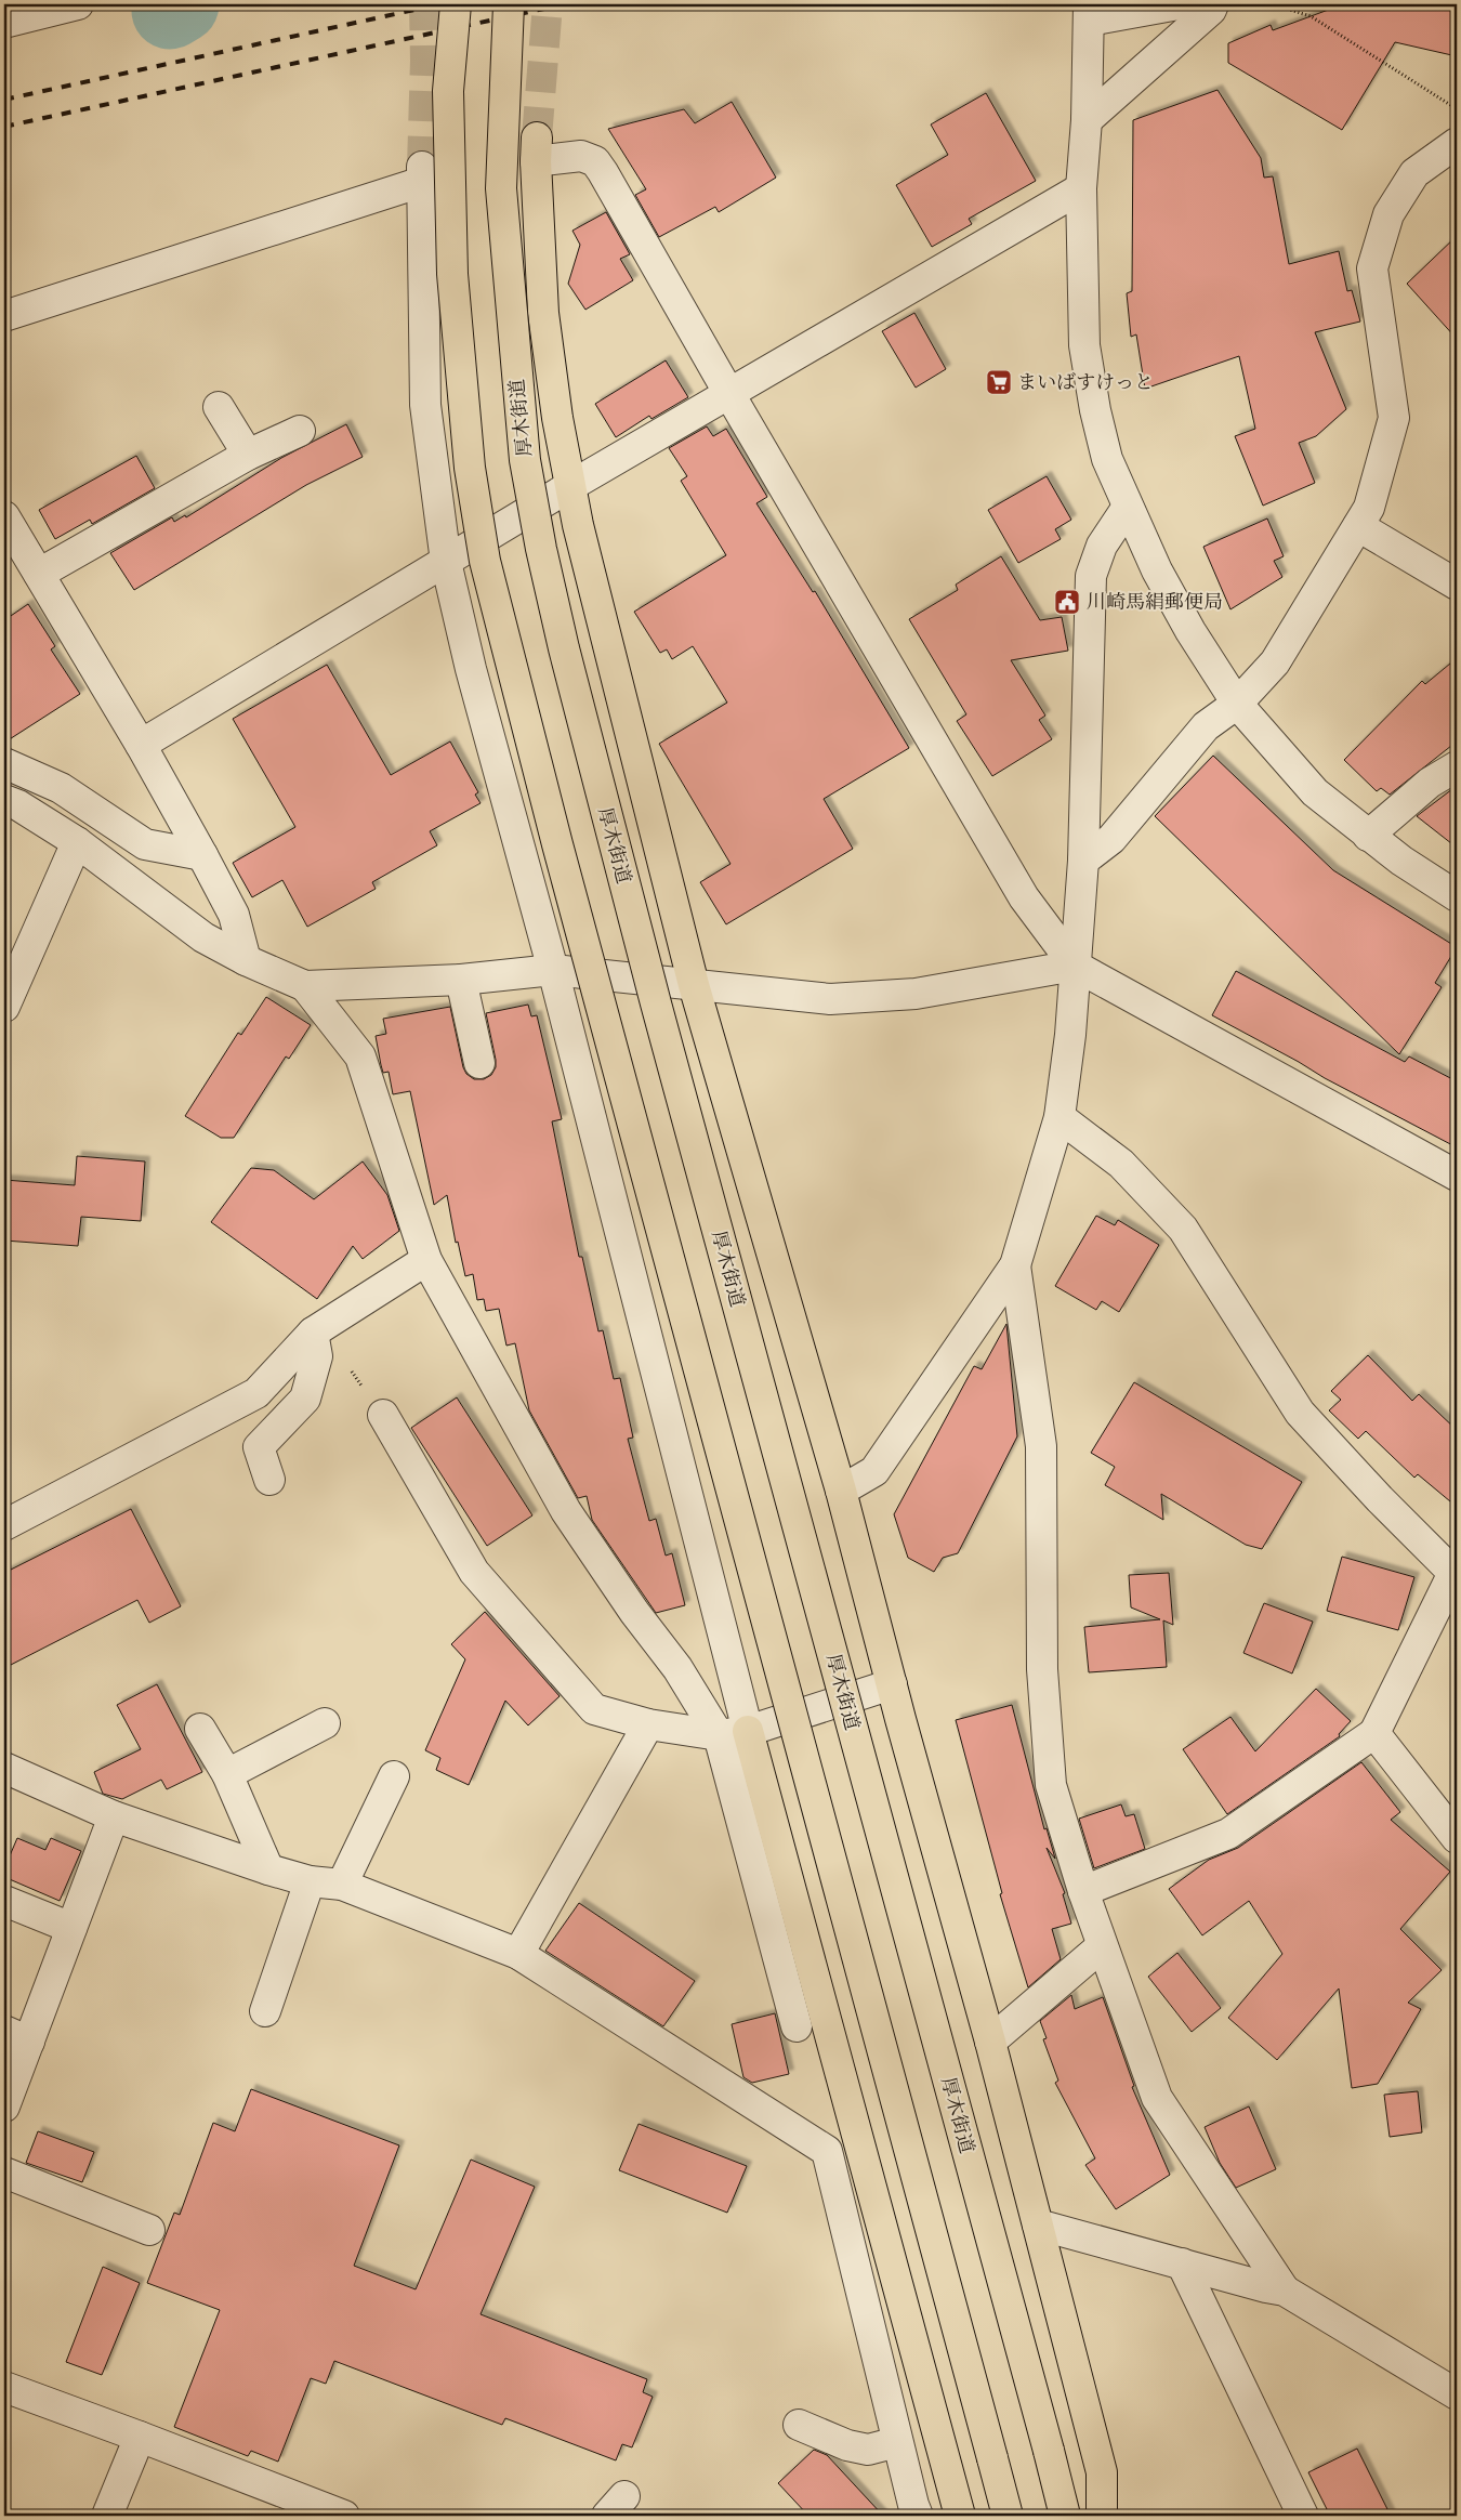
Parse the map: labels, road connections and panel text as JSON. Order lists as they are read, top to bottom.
{
  "streets": {
    "highway": ["厚木街道"]
  },
  "places": {
    "supermarket": ["まいばすけっと"],
    "public building": ["川崎馬絹郵便局"]
  }
}
